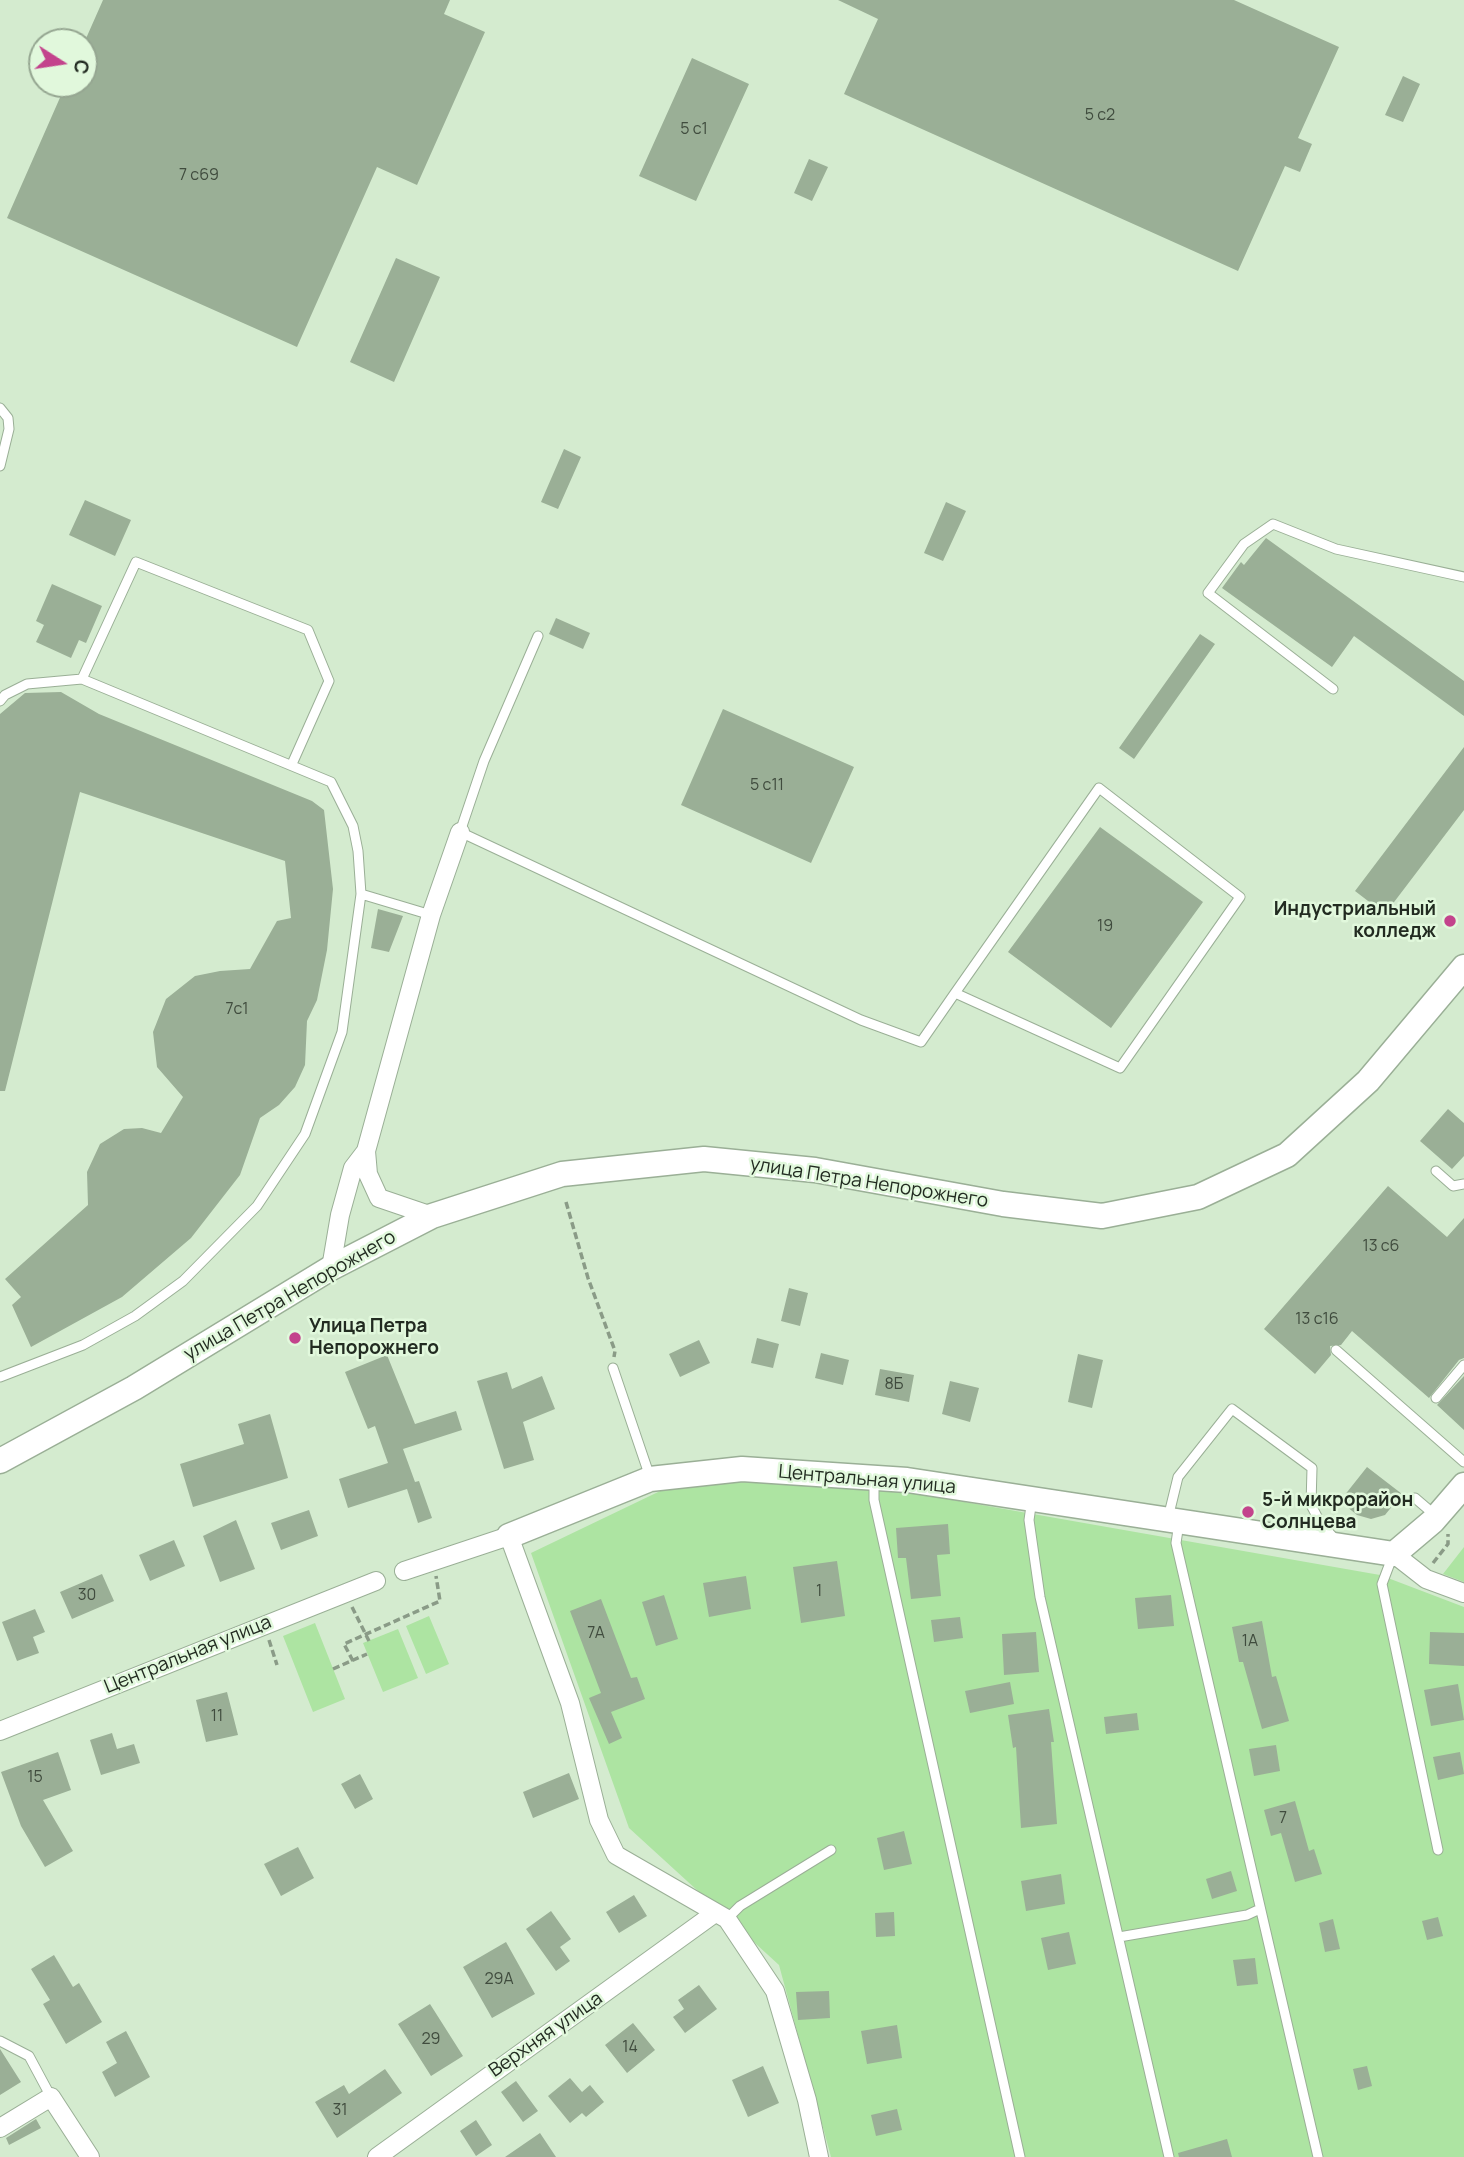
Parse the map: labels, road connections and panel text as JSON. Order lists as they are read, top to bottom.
{
  "streets": {
    "street": ["улица Петра Непорожнего", "Центральная улица", "Верхняя улица"]
  },
  "places": ["Индустриальный колледж", "Улица Петра Непорожнего", "5-й микрорайон Солнцева"],
  "house_numbers": [
    "5 с2",
    "5 с1",
    "7 с69",
    "5 с11",
    "19",
    "7с1",
    "13 c6",
    "13 c16",
    "8Б",
    "1",
    "30",
    "7А",
    "1А",
    "11",
    "15",
    "7",
    "29А",
    "29",
    "14",
    "31"
  ],
  "north": "right"
}
